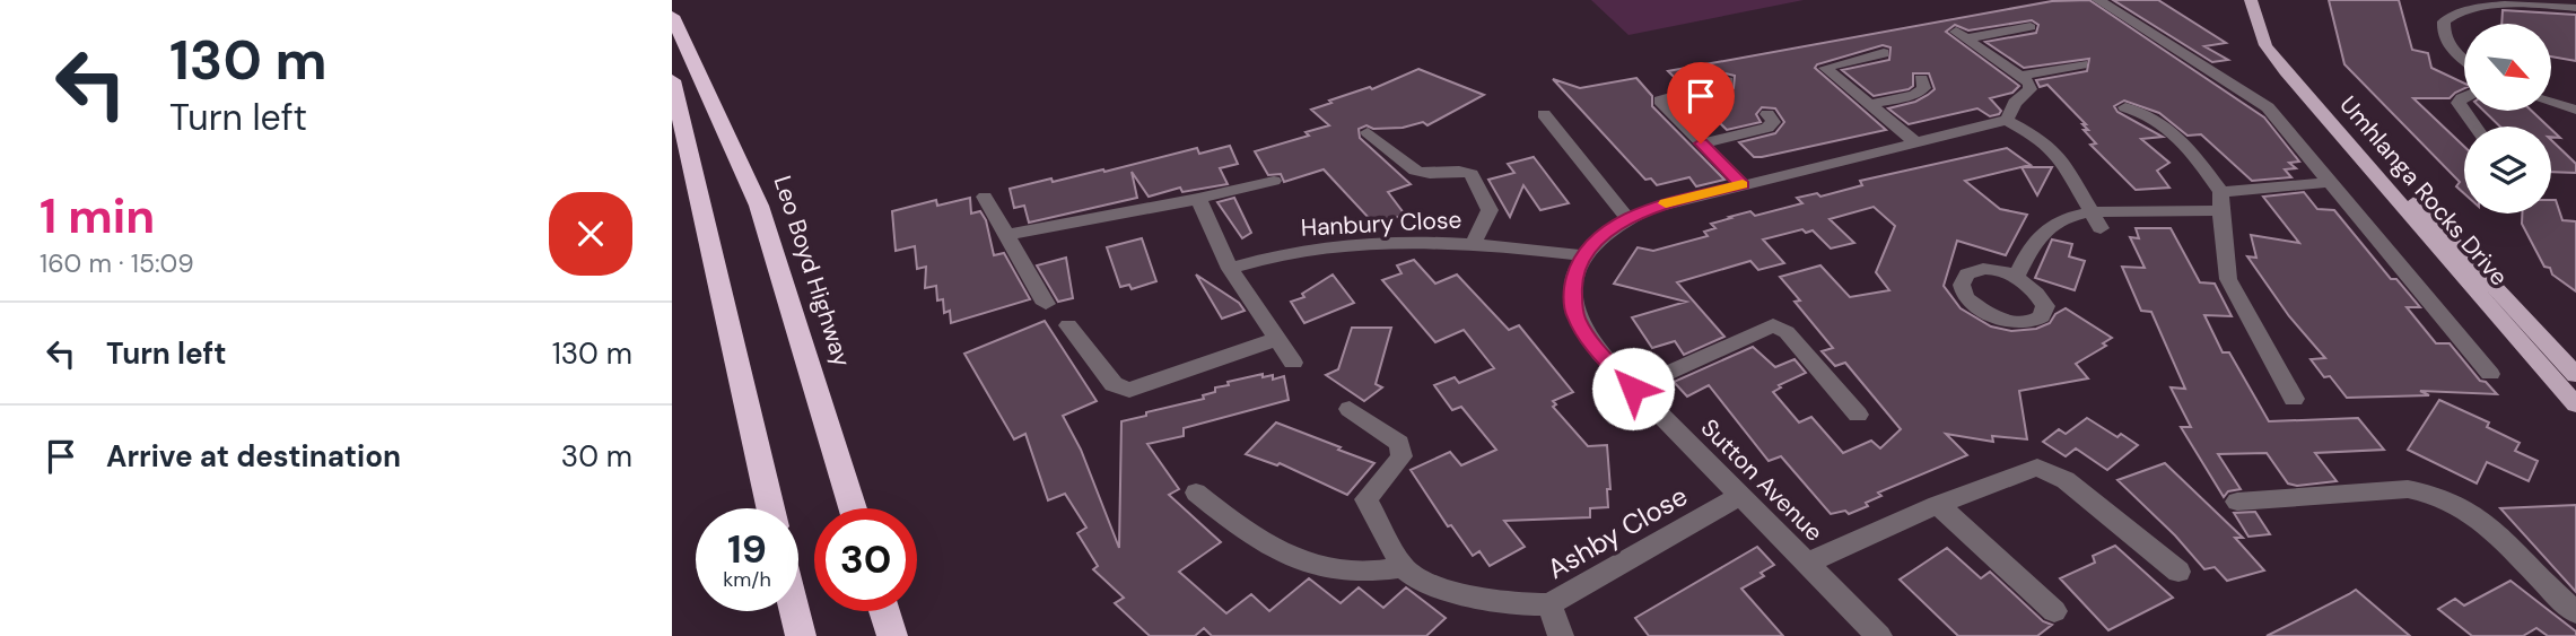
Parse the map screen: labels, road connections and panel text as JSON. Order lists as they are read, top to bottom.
{
  "streets": {
    "highway": ["Leo Boyd Highway"],
    "main road": ["Umhlanga Rocks Drive"],
    "street": ["Hanbury Close", "Sutton Avenue", "Ashby Close"]
  },
  "crossings": [
    ["Hanbury Close", "Sutton Avenue"],
    ["Sutton Avenue", "Ashby Close"]
  ],
  "north": "bottom right",
  "page": {
    "turn": ["130 m", "Turn left"],
    "heading": ["1 min", "160 m · 15:09"],
    "list": [
      {
        "name": "Turn left",
        "value": "130 m"
      },
      {
        "name": "Arrive at destination",
        "value": "30 m"
      }
    ],
    "speed": "19 km/h",
    "limit": "30"
  }
}
